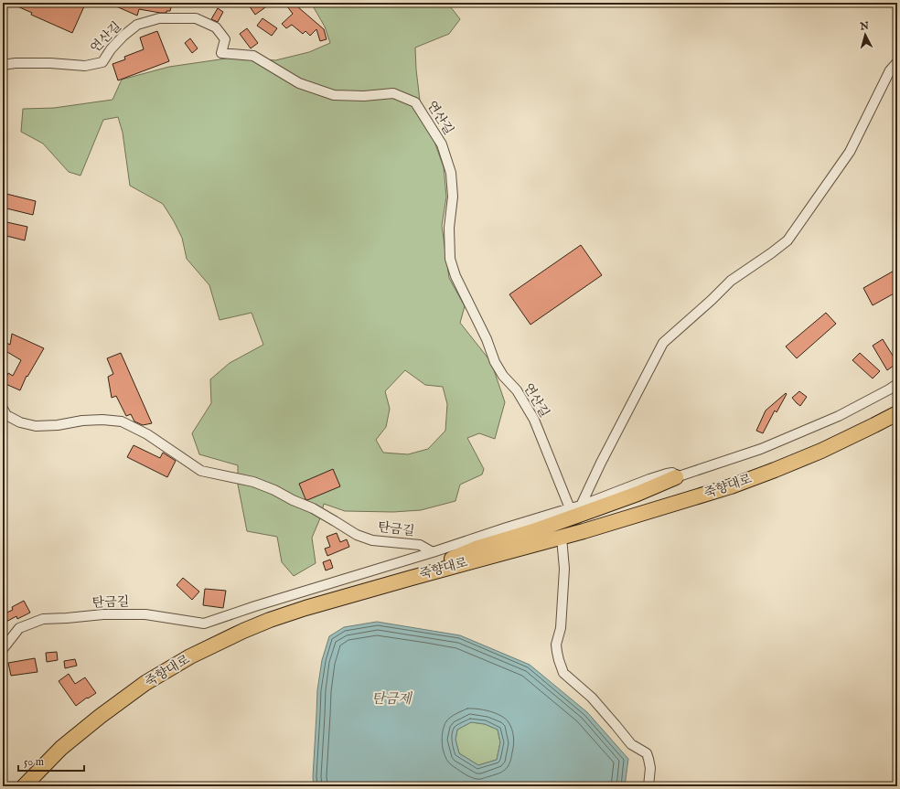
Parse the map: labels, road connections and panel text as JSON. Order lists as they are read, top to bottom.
{
  "streets": {
    "main road": ["죽향대로"],
    "street": ["연산길", "탄금길"]
  },
  "water": ["탄금제"],
  "scale_bar": "50 m",
  "north": "top"
}
